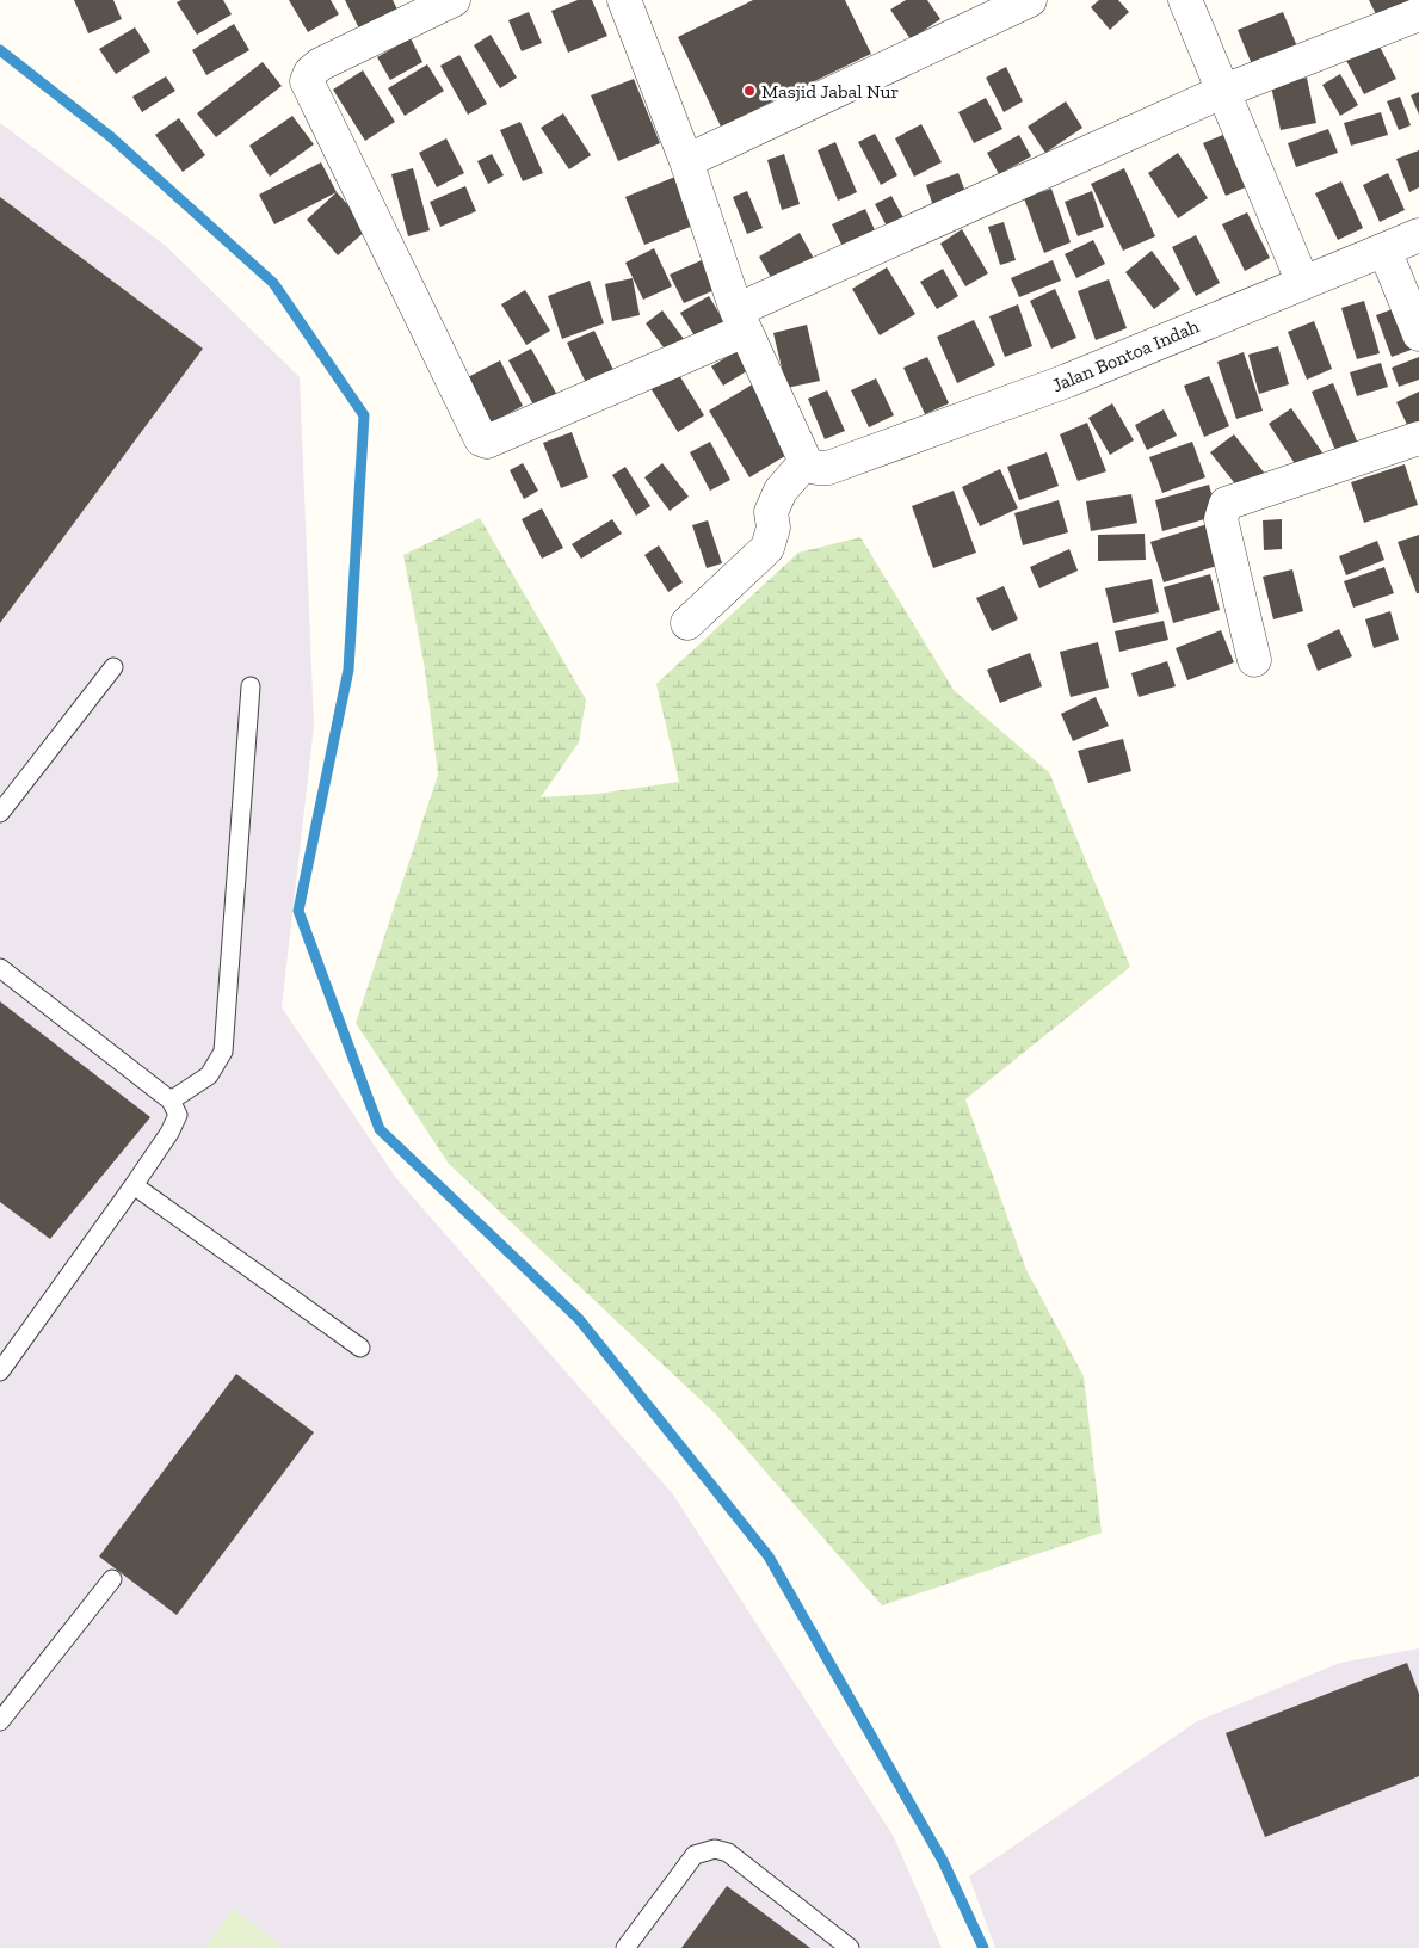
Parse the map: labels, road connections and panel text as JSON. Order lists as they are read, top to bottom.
{
  "streets": {
    "street": ["Jalan Bontoa Indah"]
  },
  "places": ["Masjid Jabal Nur"]
}
